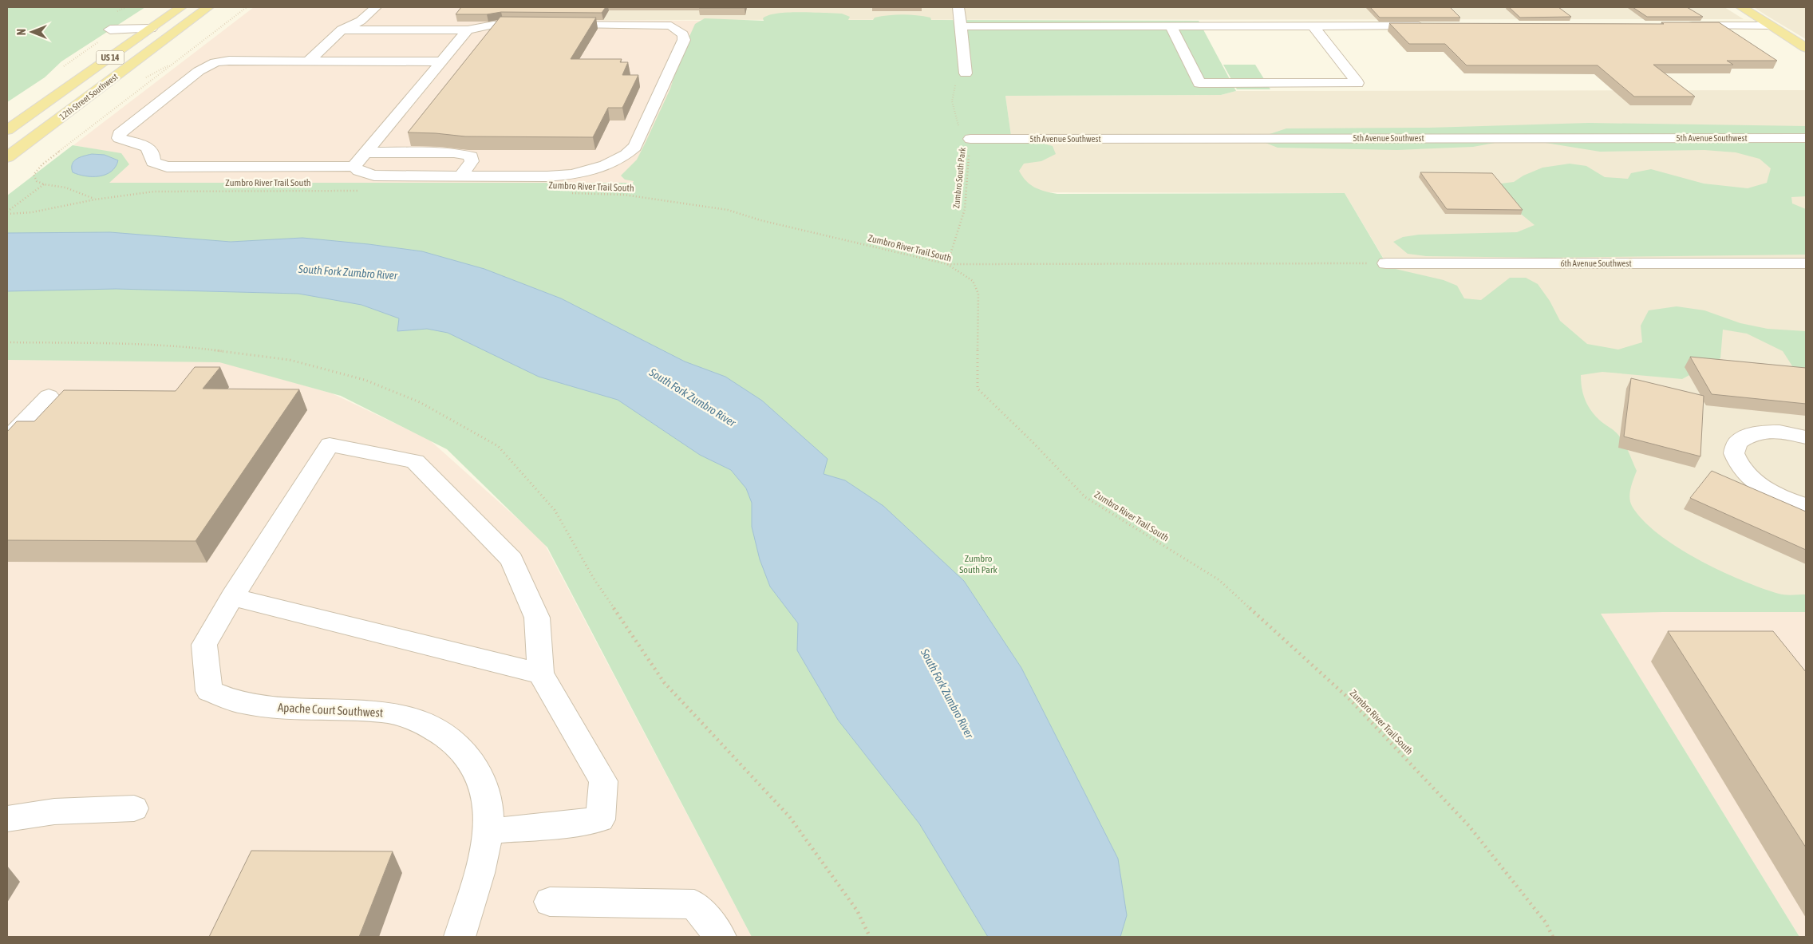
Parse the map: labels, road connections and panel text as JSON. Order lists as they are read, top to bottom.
{
  "streets": {
    "main road": ["US 14", "12th Street Southwest"],
    "street": ["5th Avenue Southwest", "6th Avenue Southwest", "Apache Court Southwest"],
    "path": ["Zumbro South Park", "Zumbro River Trail South"]
  },
  "crossings": [
    ["5th Avenue Southwest", "Zumbro South Park"],
    ["Zumbro South Park", "Zumbro River Trail South"]
  ],
  "water": ["South Fork Zumbro River"],
  "parks": ["Zumbro South Park"],
  "north": "left"
}
